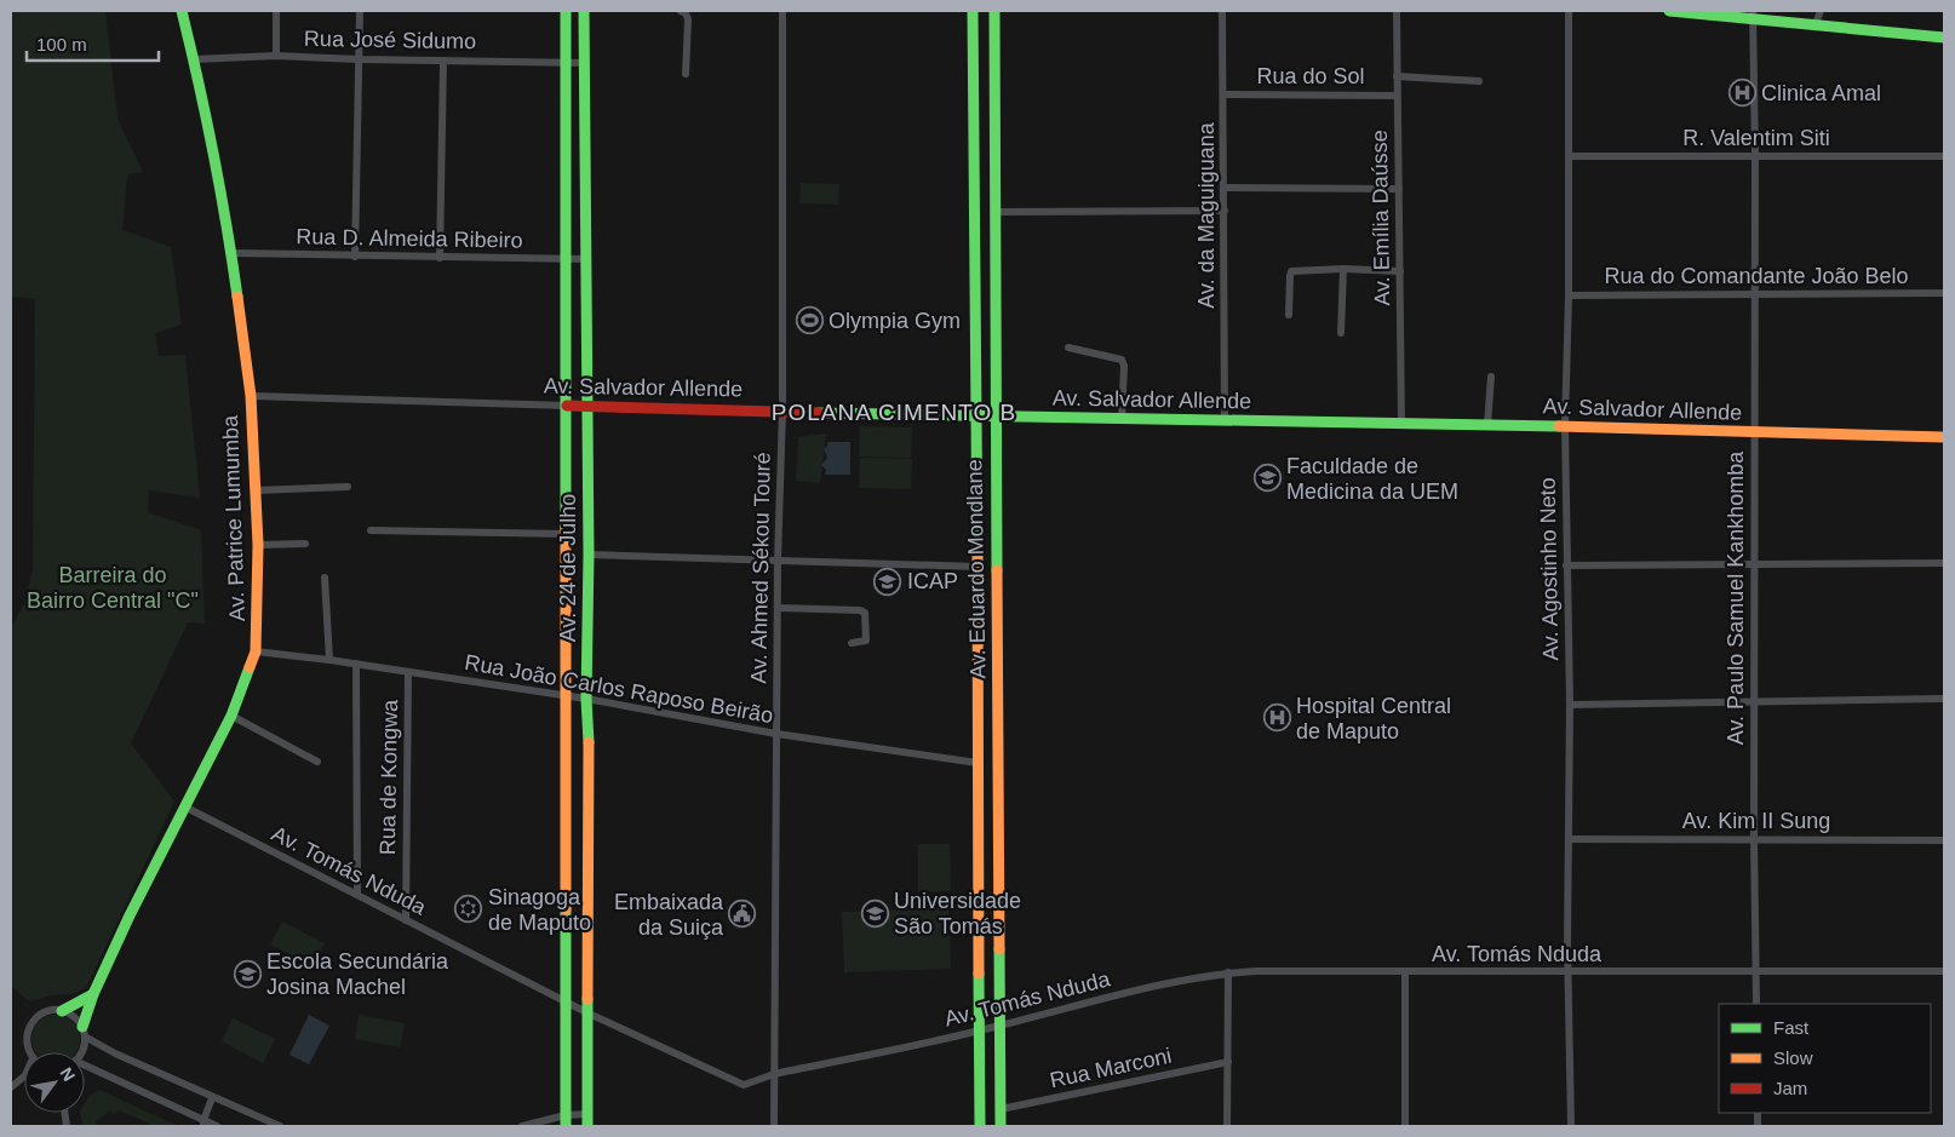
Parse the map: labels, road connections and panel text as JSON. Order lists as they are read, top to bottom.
{
  "streets": {
    "main road": [
      "Av. Salvador Allende",
      "Av. Patrice Lumumba",
      "Av. 24 de Julho",
      "Av. Eduardo Mondlane"
    ],
    "street": [
      "Rua José Sidumo",
      "Rua do Sol",
      "R. Valentim Siti",
      "Av. da Maguiguana",
      "Av. Emília Daússe",
      "Rua D. Almeida Ribeiro",
      "Rua do Comandante João Belo",
      "Av. Ahmed Sékou Touré",
      "Av. Agostinho Neto",
      "Av. Paulo Samuel Kankhomba",
      "Rua João Carlos Raposo Beirão",
      "Rua de Kongwa",
      "Av. Kim II Sung",
      "Av. Tomás Nduda",
      "Rua Marconi"
    ]
  },
  "crossings": [
    ["Rua José Sidumo", "Av. Patrice Lumumba"],
    ["Rua José Sidumo", "Av. 24 de Julho"],
    ["Rua do Sol", "Av. da Maguiguana"],
    ["Rua do Sol", "Av. Emília Daússe"],
    ["R. Valentim Siti", "Av. Agostinho Neto"],
    ["R. Valentim Siti", "Av. Paulo Samuel Kankhomba"],
    ["Av. da Maguiguana", "Av. Salvador Allende"],
    ["Av. Emília Daússe", "Av. Salvador Allende"],
    ["Rua D. Almeida Ribeiro", "Av. Patrice Lumumba"],
    ["Rua D. Almeida Ribeiro", "Av. 24 de Julho"],
    ["Rua do Comandante João Belo", "Av. Agostinho Neto"],
    ["Rua do Comandante João Belo", "Av. Paulo Samuel Kankhomba"],
    ["Av. Salvador Allende", "Av. Patrice Lumumba"],
    ["Av. Salvador Allende", "Av. 24 de Julho"],
    ["Av. Salvador Allende", "Av. Ahmed Sékou Touré"],
    ["Av. Salvador Allende", "Av. Eduardo Mondlane"],
    ["Av. Salvador Allende", "Av. Agostinho Neto"],
    ["Av. Salvador Allende", "Av. Paulo Samuel Kankhomba"],
    ["Av. Patrice Lumumba", "Rua João Carlos Raposo Beirão"],
    ["Av. Patrice Lumumba", "Av. Tomás Nduda"],
    ["Av. 24 de Julho", "Rua João Carlos Raposo Beirão"],
    ["Av. 24 de Julho", "Av. Tomás Nduda"],
    ["Av. Ahmed Sékou Touré", "Rua João Carlos Raposo Beirão"],
    ["Av. Ahmed Sékou Touré", "Av. Tomás Nduda"],
    ["Av. Eduardo Mondlane", "Rua João Carlos Raposo Beirão"],
    ["Av. Eduardo Mondlane", "Av. Tomás Nduda"],
    ["Av. Eduardo Mondlane", "Rua Marconi"],
    ["Av. Agostinho Neto", "Av. Kim II Sung"],
    ["Av. Agostinho Neto", "Av. Tomás Nduda"],
    ["Av. Paulo Samuel Kankhomba", "Av. Kim II Sung"],
    ["Av. Paulo Samuel Kankhomba", "Av. Tomás Nduda"],
    ["Rua João Carlos Raposo Beirão", "Rua de Kongwa"],
    ["Rua de Kongwa", "Av. Tomás Nduda"]
  ],
  "districts": ["POLANA CIMENTO B"],
  "parks": ["Barreira do Bairro Central \"C\""],
  "places": {
    "hospital": ["Clinica Amal", "Hospital Central de Maputo"],
    "sports": ["Olympia Gym"],
    "school or university": [
      "Faculdade de Medicina da UEM",
      "ICAP",
      "Universidade São Tomás",
      "Escola Secundária Josina Machel"
    ],
    "synagogue": ["Sinagoga de Maputo"],
    "public building": ["Embaixada da Suiça"]
  },
  "legend": ["Fast", "Slow", "Jam"],
  "scale_bar": "100 m",
  "north": "top right"
}
